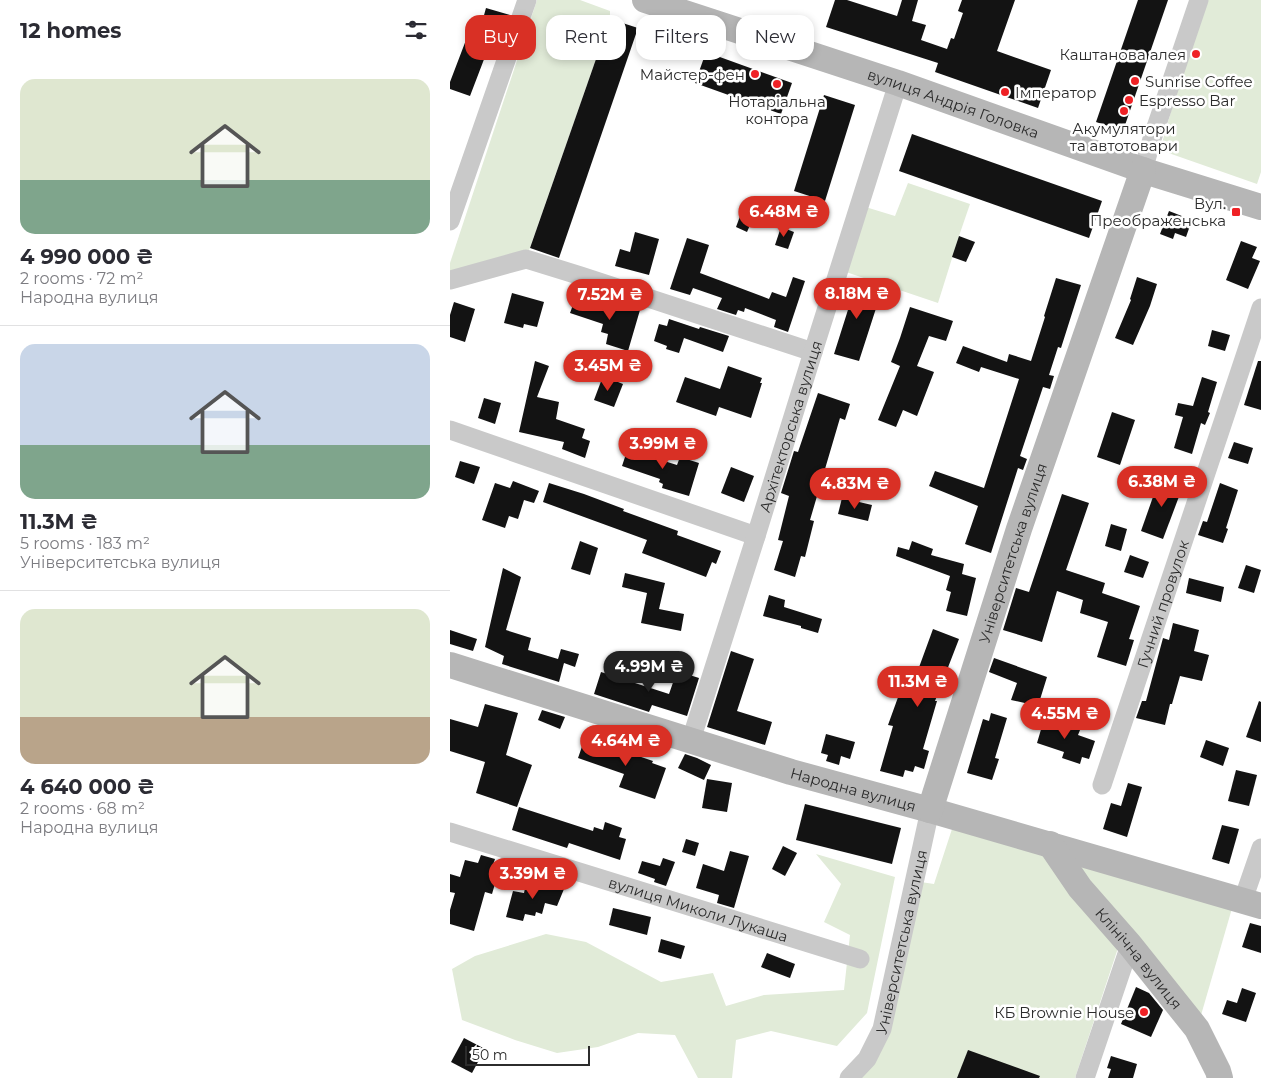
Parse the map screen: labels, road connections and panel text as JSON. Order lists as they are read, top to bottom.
{
  "streets": {
    "street": [
      "вулиця Андрія Головка",
      "Архітекторська вулиця",
      "Університетська вулиця",
      "Гучний провулок",
      "Народна вулиця",
      "вулиця Миколи Лукаша",
      "Клінічна вулиця"
    ]
  },
  "crossings": [
    ["вулиця Андрія Головка", "Архітекторська вулиця"],
    ["вулиця Андрія Головка", "Університетська вулиця"],
    ["Архітекторська вулиця", "Народна вулиця"],
    ["Університетська вулиця", "Народна вулиця"],
    ["Народна вулиця", "Клінічна вулиця"]
  ],
  "places": {
    "other": [
      "Каштанова алея",
      "Майстер-фен",
      "Sunrise Coffee",
      "Нотаріальна контора",
      "Імператор",
      "Espresso Bar",
      "Акумулятори та автотовари",
      "КБ Brownie House"
    ],
    "transit": ["Вул. Преображенська"]
  },
  "scale_bar": "50 m",
  "page": {
    "heading": "12 homes",
    "chip": [
      "Buy",
      "Rent",
      "Filters",
      "New"
    ],
    "list": [
      {
        "name": "4 990 000 ₴",
        "note": "2 rooms · 72 m² · Народна вулиця"
      },
      {
        "name": "11.3M ₴",
        "note": "5 rooms · 183 m² · Університетська вулиця"
      },
      {
        "name": "4 640 000 ₴",
        "note": "2 rooms · 68 m² · Народна вулиця"
      }
    ],
    "price": [
      "6.48M ₴",
      "8.18M ₴",
      "7.52M ₴",
      "3.45M ₴",
      "3.99M ₴",
      "6.38M ₴",
      "4.83M ₴",
      "4.99M ₴",
      "11.3M ₴",
      "4.55M ₴",
      "4.64M ₴",
      "3.39M ₴"
    ],
    "scale": "50 m"
  }
}
